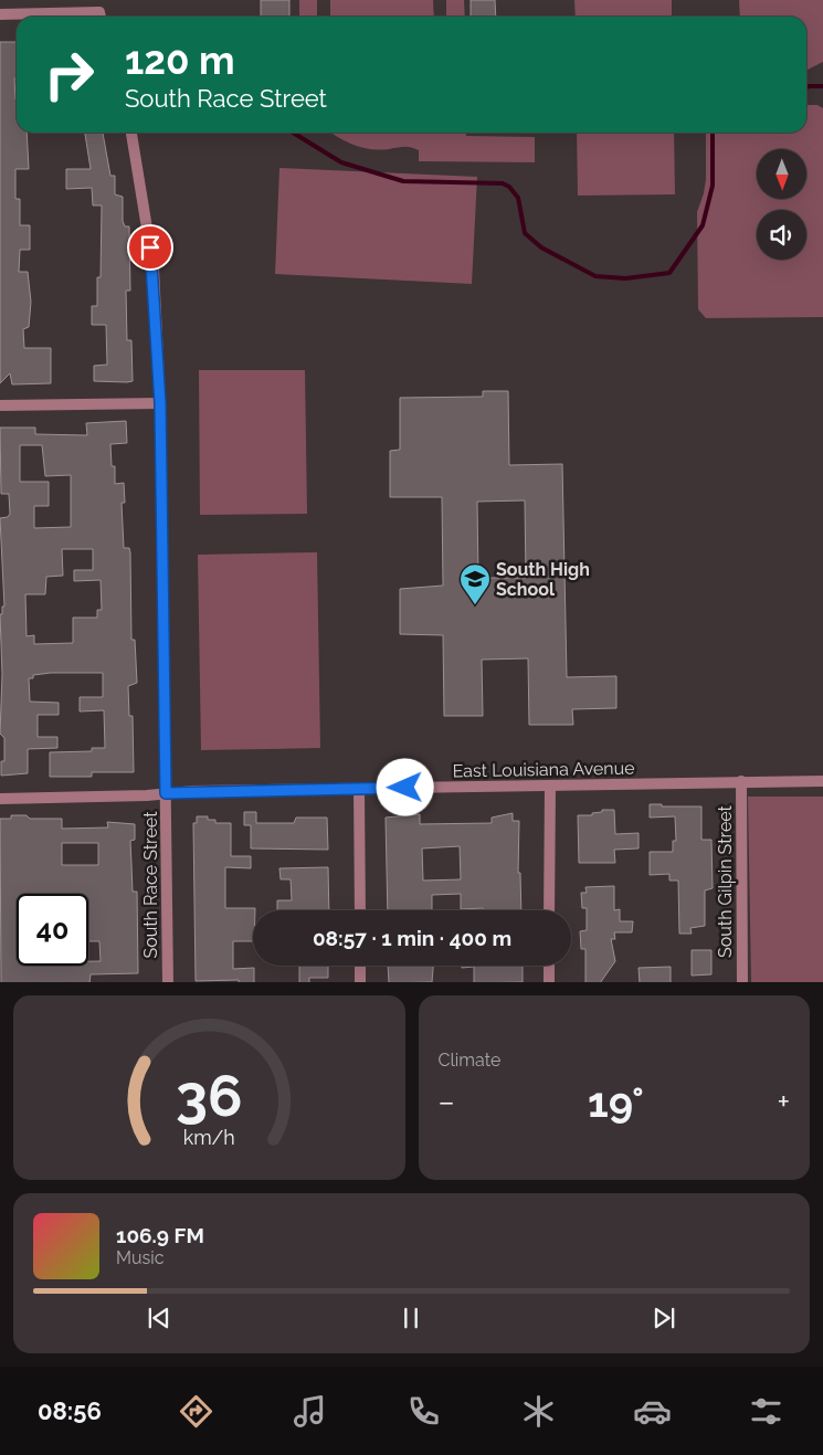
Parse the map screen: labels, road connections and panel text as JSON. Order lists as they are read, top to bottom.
{
  "streets": {
    "street": ["East Louisiana Avenue", "South Gilpin Street", "South Race Street"]
  },
  "crossings": [
    ["East Louisiana Avenue", "South Gilpin Street"],
    ["East Louisiana Avenue", "South Race Street"]
  ],
  "places": {
    "school or university": ["South High School"]
  },
  "north": "bottom",
  "page": {
    "turn": ["120 m", "South Race Street"],
    "limit": "40",
    "trip": "08:57 · 1 min · 400 m",
    "tile": "Climate",
    "heat": ["−", "19°", "+"],
    "song": ["106.9 FM", "Music"],
    "tabs": "08:56",
    "gauge": ["36", "km/h"]
  }
}
